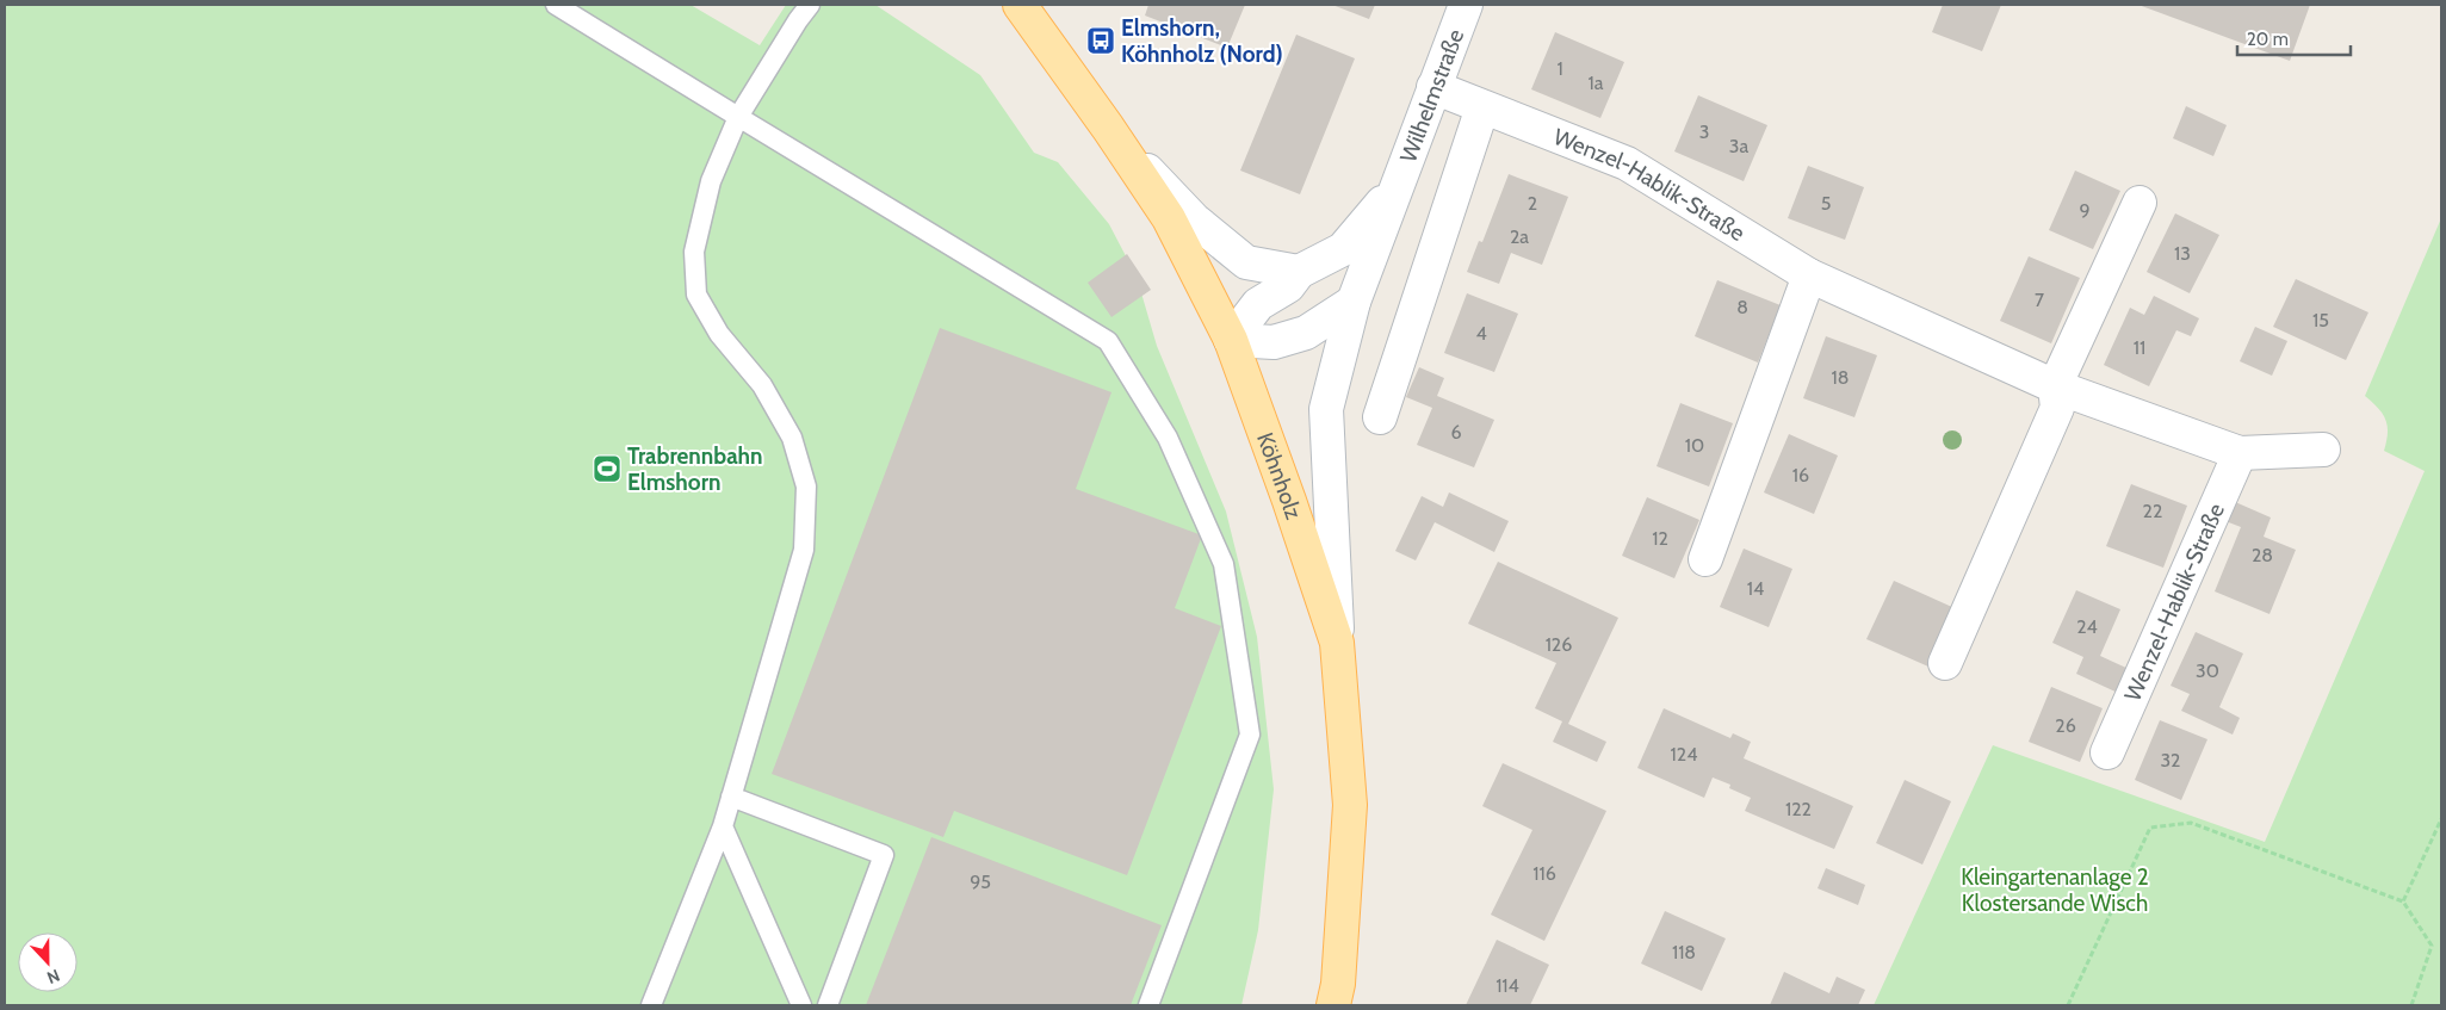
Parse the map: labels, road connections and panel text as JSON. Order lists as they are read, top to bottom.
{
  "streets": {
    "main road": ["Köhnholz"],
    "street": ["Wilhelmstraße", "Wenzel-Hablik-Straße"]
  },
  "crossings": [
    ["Wilhelmstraße", "Wenzel-Hablik-Straße"],
    ["Wilhelmstraße", "Köhnholz"]
  ],
  "parks": ["Kleingartenanlage 2 Klostersande Wisch"],
  "places": {
    "bus stop": ["Elmshorn, Köhnholz (Nord)"],
    "sports": ["Trabrennbahn Elmshorn"]
  },
  "house_numbers": [
    "1",
    "1a",
    "3",
    "3a",
    "2",
    "5",
    "9",
    "2a",
    "13",
    "7",
    "8",
    "15",
    "4",
    "11",
    "18",
    "6",
    "10",
    "16",
    "22",
    "12",
    "28",
    "14",
    "24",
    "126",
    "30",
    "26",
    "124",
    "32",
    "122",
    "116",
    "95",
    "118",
    "114"
  ],
  "scale_bar": "20 m",
  "north": "bottom"
}
